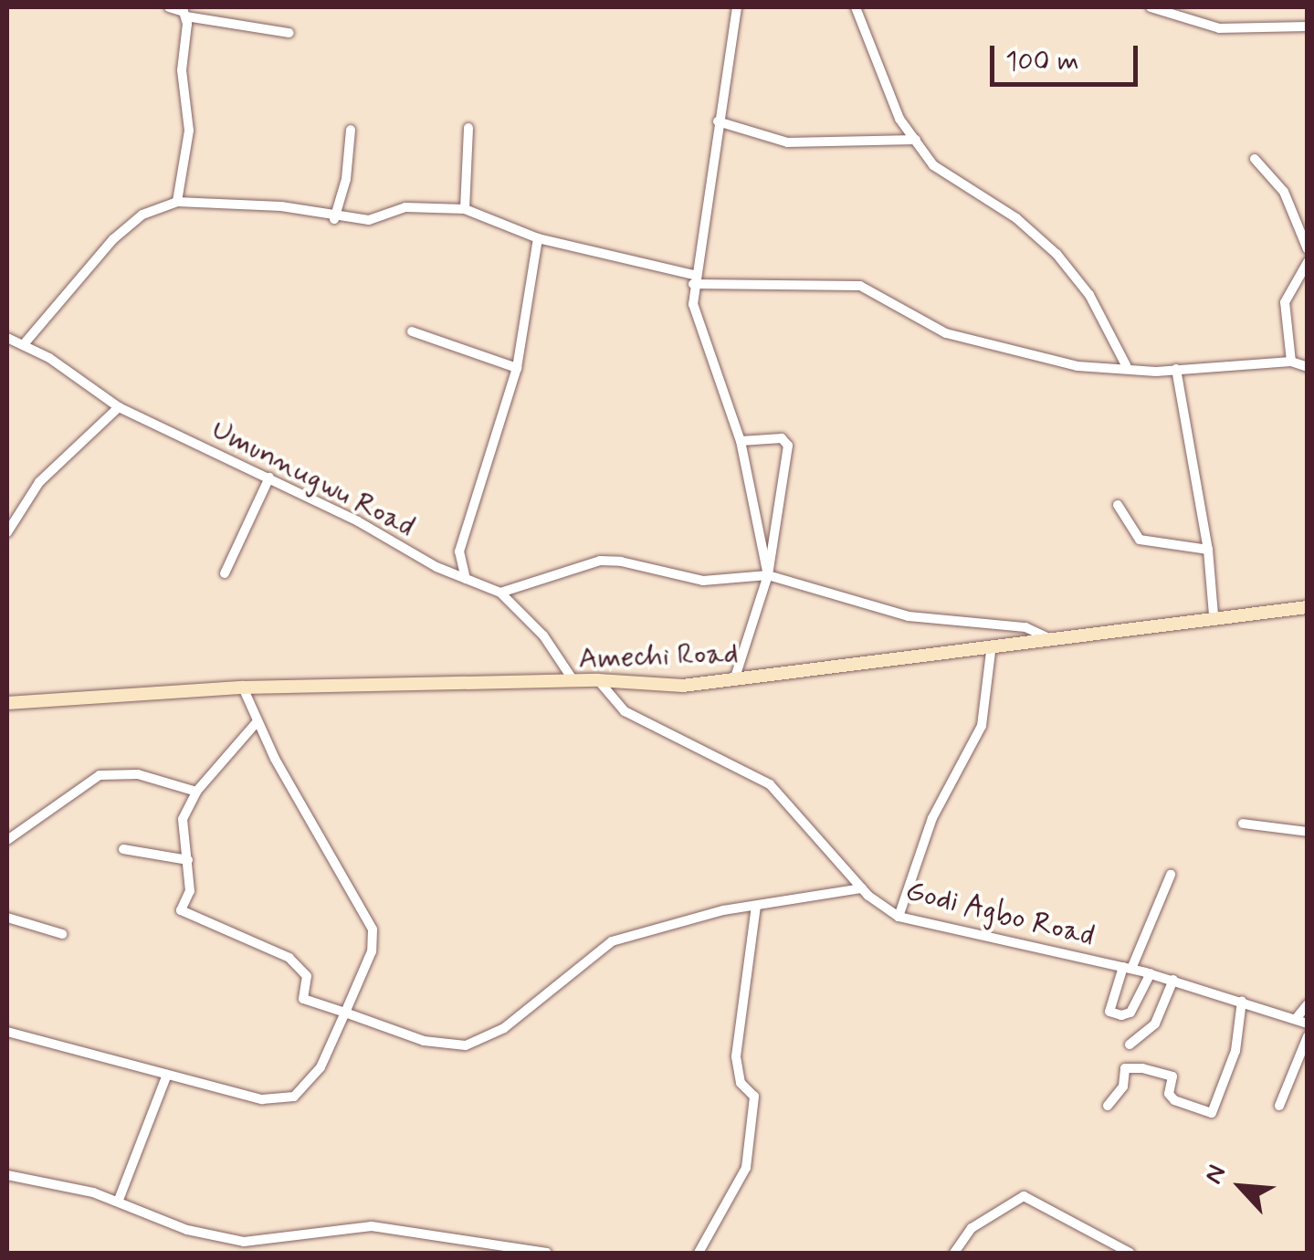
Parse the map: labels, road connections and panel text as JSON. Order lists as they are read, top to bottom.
{
  "streets": {
    "main road": ["Amechi Road"],
    "street": ["Umunnugwu Road", "Godi Agbo Road"]
  },
  "crossings": [
    ["Umunnugwu Road", "Amechi Road"],
    ["Amechi Road", "Godi Agbo Road"]
  ],
  "scale_bar": "100 m",
  "north": "top left"
}
